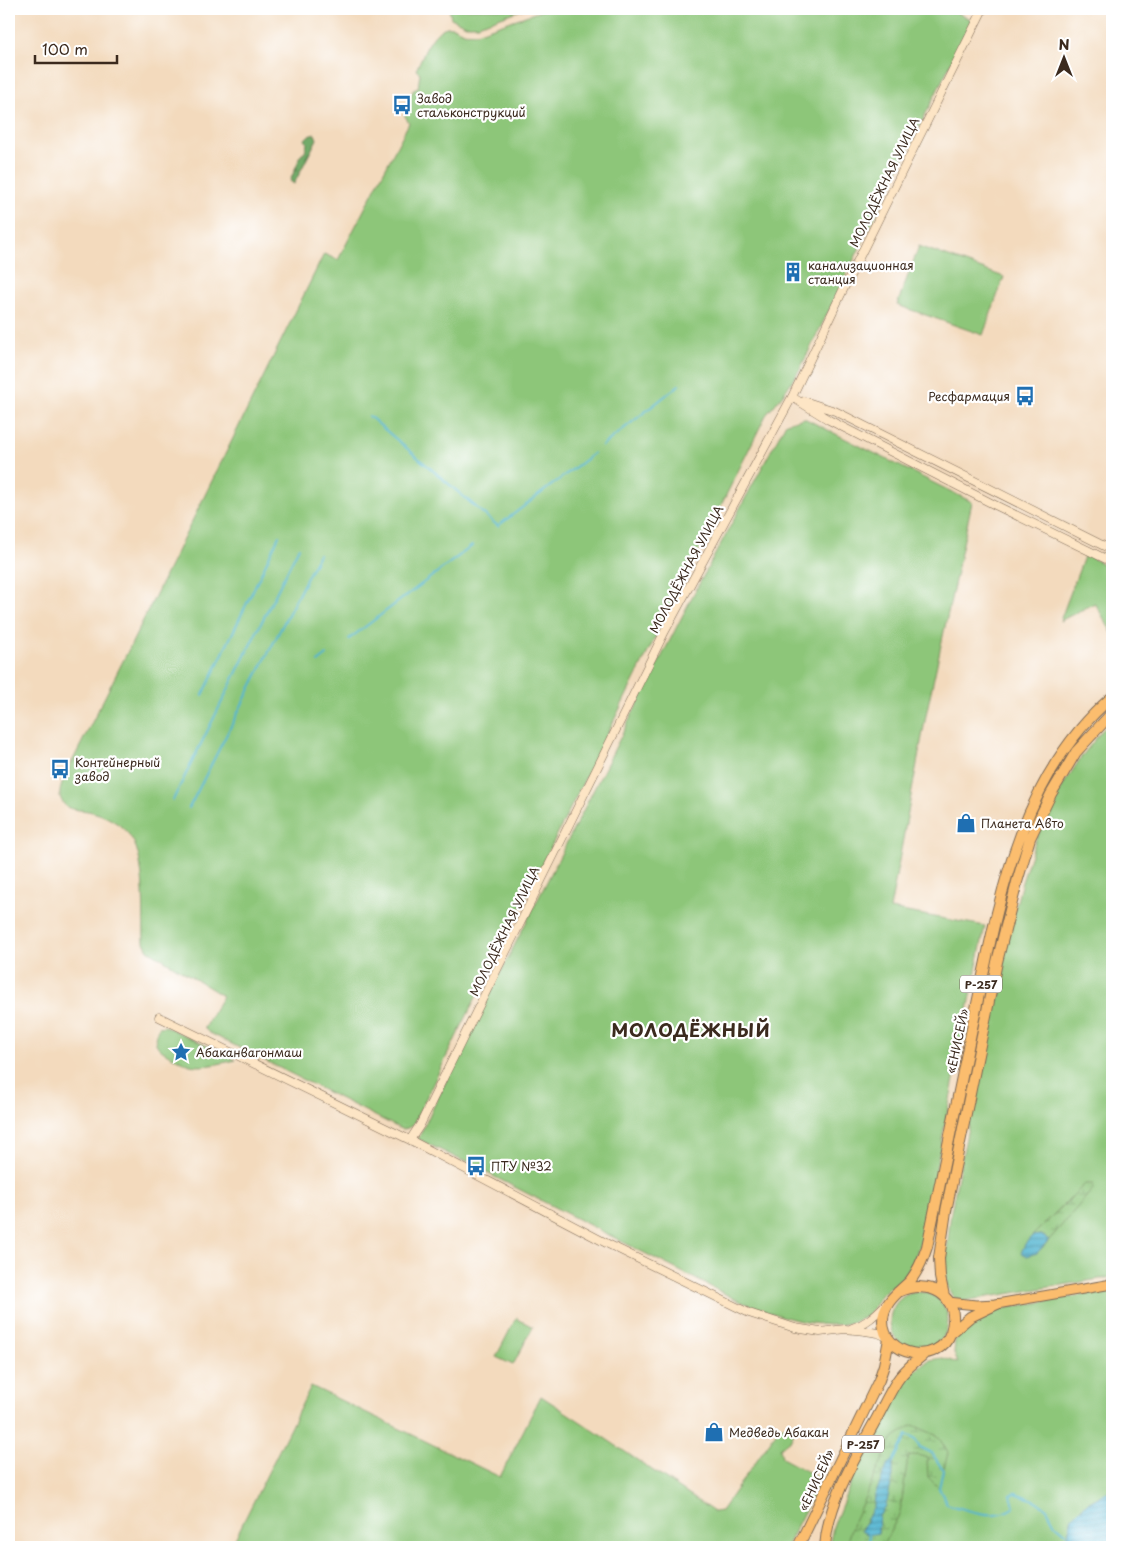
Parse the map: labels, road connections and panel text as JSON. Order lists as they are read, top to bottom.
{
  "streets": {
    "highway": ["Р-257", "«ЕНИСЕЙ»"],
    "street": ["МОЛОДЁЖНАЯ УЛИЦА"]
  },
  "crossings": [
    ["Р-257", "«ЕНИСЕЙ»"]
  ],
  "districts": ["МОЛОДЁЖНЫЙ"],
  "places": {
    "bus stop": [
      "Завод стальконструкций",
      "Ресфармация",
      "Контейнерный завод",
      "ПТУ №32"
    ],
    "building": ["канализационная станция"],
    "shop": ["Планета Авто", "Медведь Абакан"],
    "place": ["Абаканвагонмаш"]
  },
  "scale_bar": "100 m",
  "north": "top"
}
